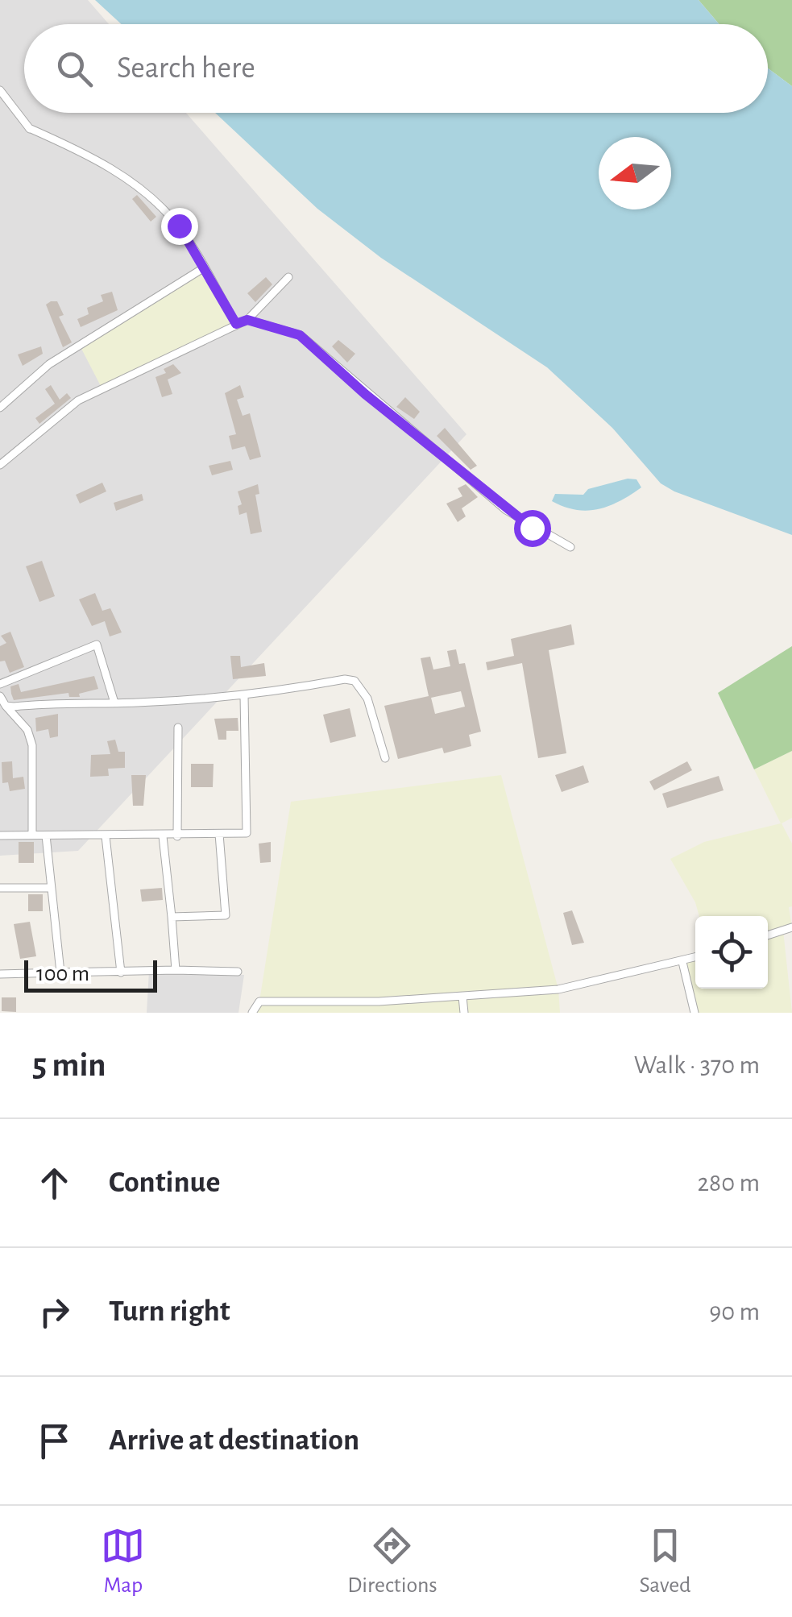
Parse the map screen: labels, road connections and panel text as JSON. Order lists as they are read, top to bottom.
{
  "scale_bar": "100 m",
  "north": "left",
  "page": {
    "search": "Search here",
    "scale": "100 m",
    "heading": ["5 min", "Walk · 370 m"],
    "list": [
      ["Continue", "280 m"],
      ["Turn right", "90 m"],
      "Arrive at destination"
    ],
    "nav": ["Map", "Directions", "Saved"]
  }
}
